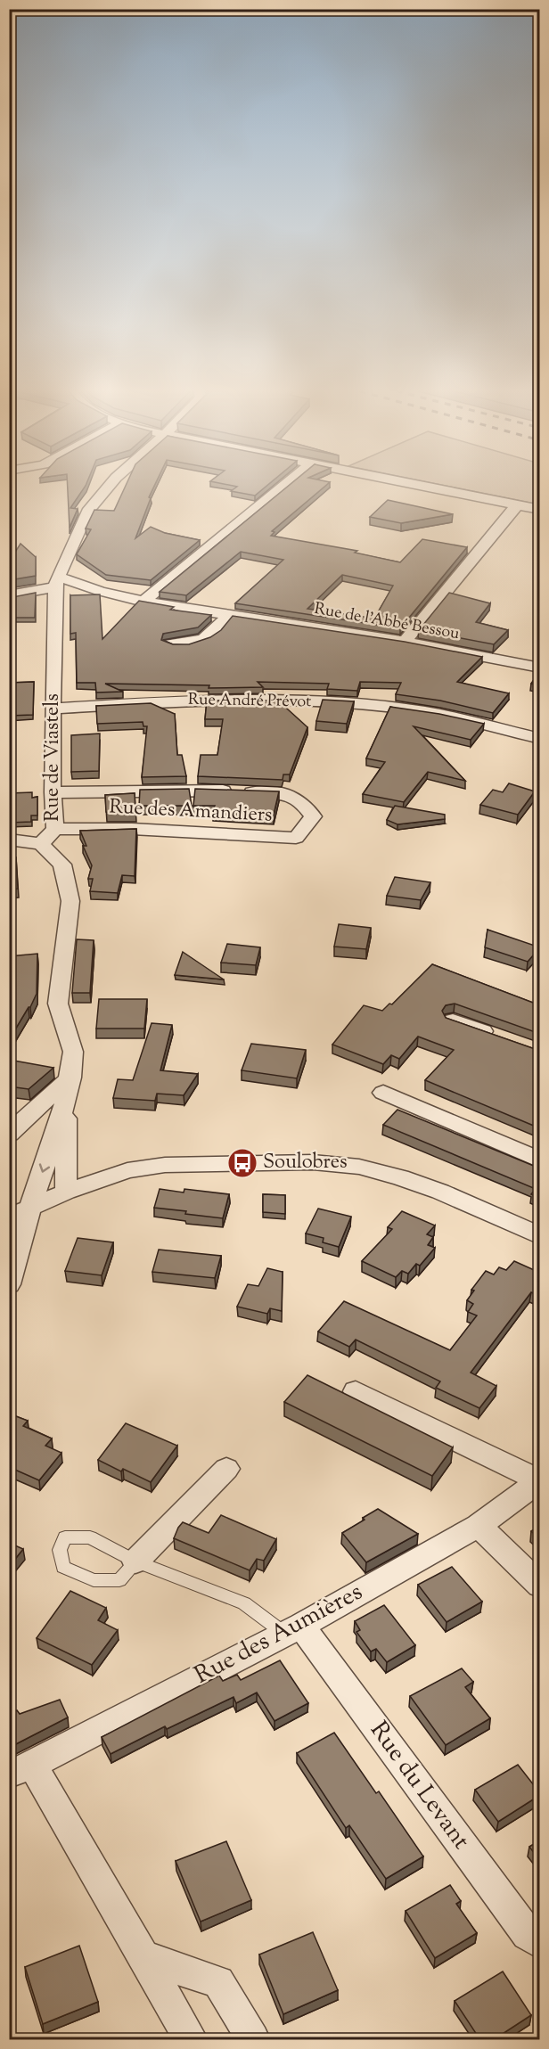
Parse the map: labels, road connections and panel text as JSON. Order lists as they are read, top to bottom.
{
  "streets": {
    "street": [
      "Rue de l'Abbé Bessou",
      "Rue André Prévot",
      "Rue de Viastels",
      "Rue des Amandiers",
      "Rue des Aumières",
      "Rue du Levant"
    ]
  },
  "crossings": [
    ["Rue de l'Abbé Bessou", "Rue de Viastels"],
    ["Rue André Prévot", "Rue de Viastels"],
    ["Rue de Viastels", "Rue des Amandiers"],
    ["Rue des Aumières", "Rue du Levant"]
  ],
  "places": {
    "bus stop": ["Soulobres"]
  }
}
